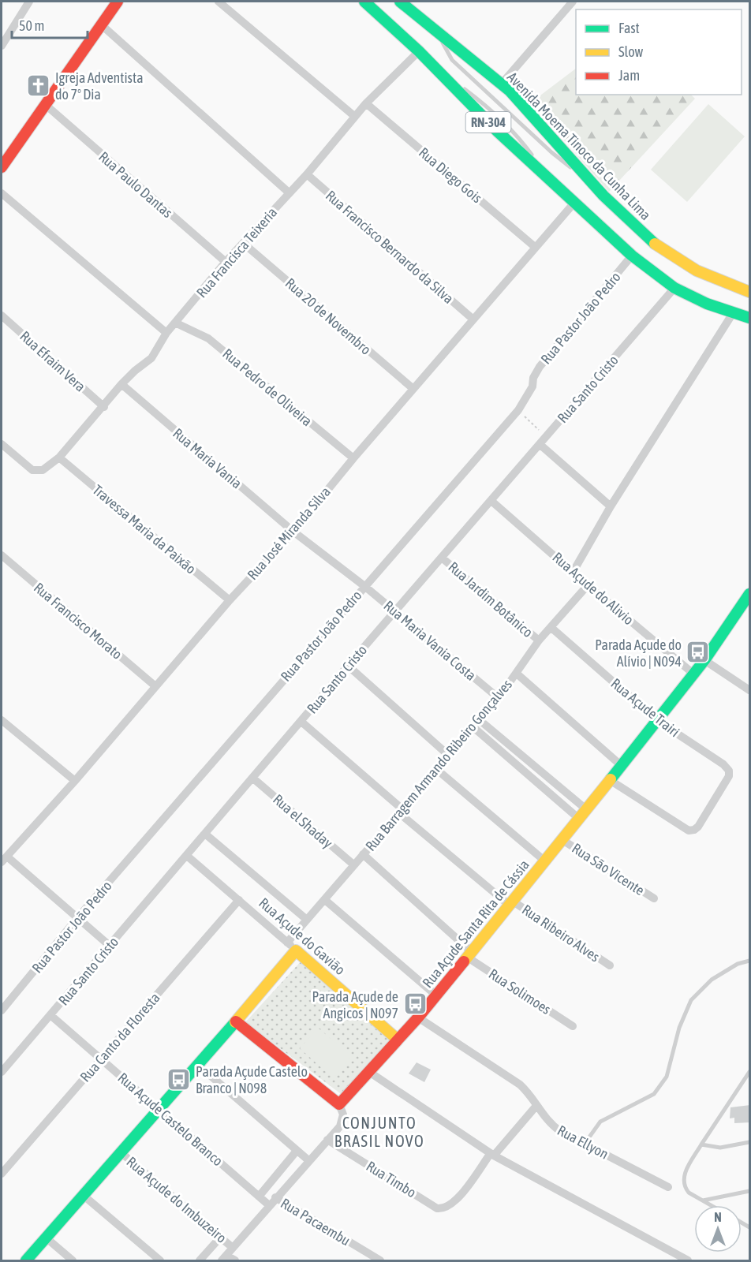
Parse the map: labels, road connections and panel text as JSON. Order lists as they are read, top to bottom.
{
  "streets": {
    "street": [
      "RN-304",
      "Avenida Moema Tinoco da Cunha Lima",
      "Rua Diego Gois",
      "Rua Paulo Dantas",
      "Rua Francisco Bernardo da Silva",
      "Rua Francisca Teixeria",
      "Rua 20 de Novembro",
      "Rua Pastor João Pedro",
      "Rua Efraim Vera",
      "Rua Pedro de Oliveira",
      "Rua Santo Cristo",
      "Rua Maria Vania",
      "Travessa Maria da Paixão",
      "Rua José Miranda Silva",
      "Rua Açude do Alivio",
      "Rua Jardim Botânico",
      "Rua Francisco Morato",
      "Rua Maria Vania Costa",
      "Rua Açude Trairi",
      "Rua Barragem Armando Ribeiro Gonçalves",
      "Rua el Shaday",
      "Rua São Vicente",
      "Rua Açude Santa Rita de Cássia",
      "Rua Ribeiro Alves",
      "Rua Açude do Gavião",
      "Rua Solimoes",
      "Rua Canto da Floresta",
      "Rua Açude Castelo Branco",
      "Rua Ellyon",
      "Rua Timbo",
      "Rua Açude do Imbuzeiro",
      "Rua Pacaembu"
    ]
  },
  "crossings": [
    ["RN-304", "Rua Francisca Teixeria"],
    ["RN-304", "Rua Pastor João Pedro"],
    ["RN-304", "Rua Santo Cristo"],
    ["RN-304", "Rua José Miranda Silva"],
    ["Rua Diego Gois", "Rua Francisca Teixeria"],
    ["Rua Diego Gois", "Rua José Miranda Silva"],
    ["Rua Paulo Dantas", "Rua Francisca Teixeria"],
    ["Rua Francisco Bernardo da Silva", "Rua Francisca Teixeria"],
    ["Rua Francisco Bernardo da Silva", "Rua José Miranda Silva"],
    ["Rua Francisca Teixeria", "Rua 20 de Novembro"],
    ["Rua Francisca Teixeria", "Rua Efraim Vera"],
    ["Rua Francisca Teixeria", "Rua Pedro de Oliveira"],
    ["Rua Francisca Teixeria", "Rua Maria Vania"],
    ["Rua Francisca Teixeria", "Travessa Maria da Paixão"],
    ["Rua 20 de Novembro", "Rua José Miranda Silva"],
    ["Rua Pastor João Pedro", "Rua Maria Vania Costa"],
    ["Rua Pedro de Oliveira", "Rua José Miranda Silva"],
    ["Rua Santo Cristo", "Rua Açude do Alivio"],
    ["Rua Santo Cristo", "Rua Jardim Botânico"],
    ["Rua Santo Cristo", "Rua Maria Vania Costa"],
    ["Rua Santo Cristo", "Rua el Shaday"],
    ["Rua Santo Cristo", "Rua Ribeiro Alves"],
    ["Rua Santo Cristo", "Rua Açude do Gavião"],
    ["Rua Santo Cristo", "Rua Açude Castelo Branco"],
    ["Rua Maria Vania", "Rua José Miranda Silva"],
    ["Rua Maria Vania", "Rua Maria Vania Costa"],
    ["Travessa Maria da Paixão", "Rua José Miranda Silva"],
    ["Rua José Miranda Silva", "Rua Francisco Morato"],
    ["Rua José Miranda Silva", "Rua Maria Vania Costa"],
    ["Rua Açude do Alivio", "Rua Barragem Armando Ribeiro Gonçalves"],
    ["Rua Açude do Alivio", "Rua Açude Santa Rita de Cássia"],
    ["Rua Jardim Botânico", "Rua Barragem Armando Ribeiro Gonçalves"],
    ["Rua Maria Vania Costa", "Rua Barragem Armando Ribeiro Gonçalves"],
    ["Rua Açude Trairi", "Rua Barragem Armando Ribeiro Gonçalves"],
    ["Rua Açude Trairi", "Rua Açude Santa Rita de Cássia"],
    ["Rua Barragem Armando Ribeiro Gonçalves", "Rua el Shaday"],
    ["Rua Barragem Armando Ribeiro Gonçalves", "Rua Ribeiro Alves"],
    ["Rua Barragem Armando Ribeiro Gonçalves", "Rua Açude do Gavião"],
    ["Rua Barragem Armando Ribeiro Gonçalves", "Rua Solimoes"],
    ["Rua São Vicente", "Rua Açude Santa Rita de Cássia"],
    ["Rua Açude Santa Rita de Cássia", "Rua Ribeiro Alves"],
    ["Rua Açude Santa Rita de Cássia", "Rua Açude do Gavião"],
    ["Rua Açude Santa Rita de Cássia", "Rua Solimoes"],
    ["Rua Açude Santa Rita de Cássia", "Rua Ellyon"],
    ["Rua Açude do Gavião", "Rua Canto da Floresta"],
    ["Rua Canto da Floresta", "Rua Açude Castelo Branco"]
  ],
  "districts": ["CONJUNTO BRASIL NOVO"],
  "places": {
    "church": ["Igreja Adventista do 7º Dia"],
    "bus stop": ["Parada Açude do Alívio | N094", "Parada Açude de Angicos | N097", "Parada Açude Castelo Branco | N098"]
  },
  "legend": ["Fast", "Slow", "Jam"],
  "scale_bar": "50 m",
  "north": "top"
}
